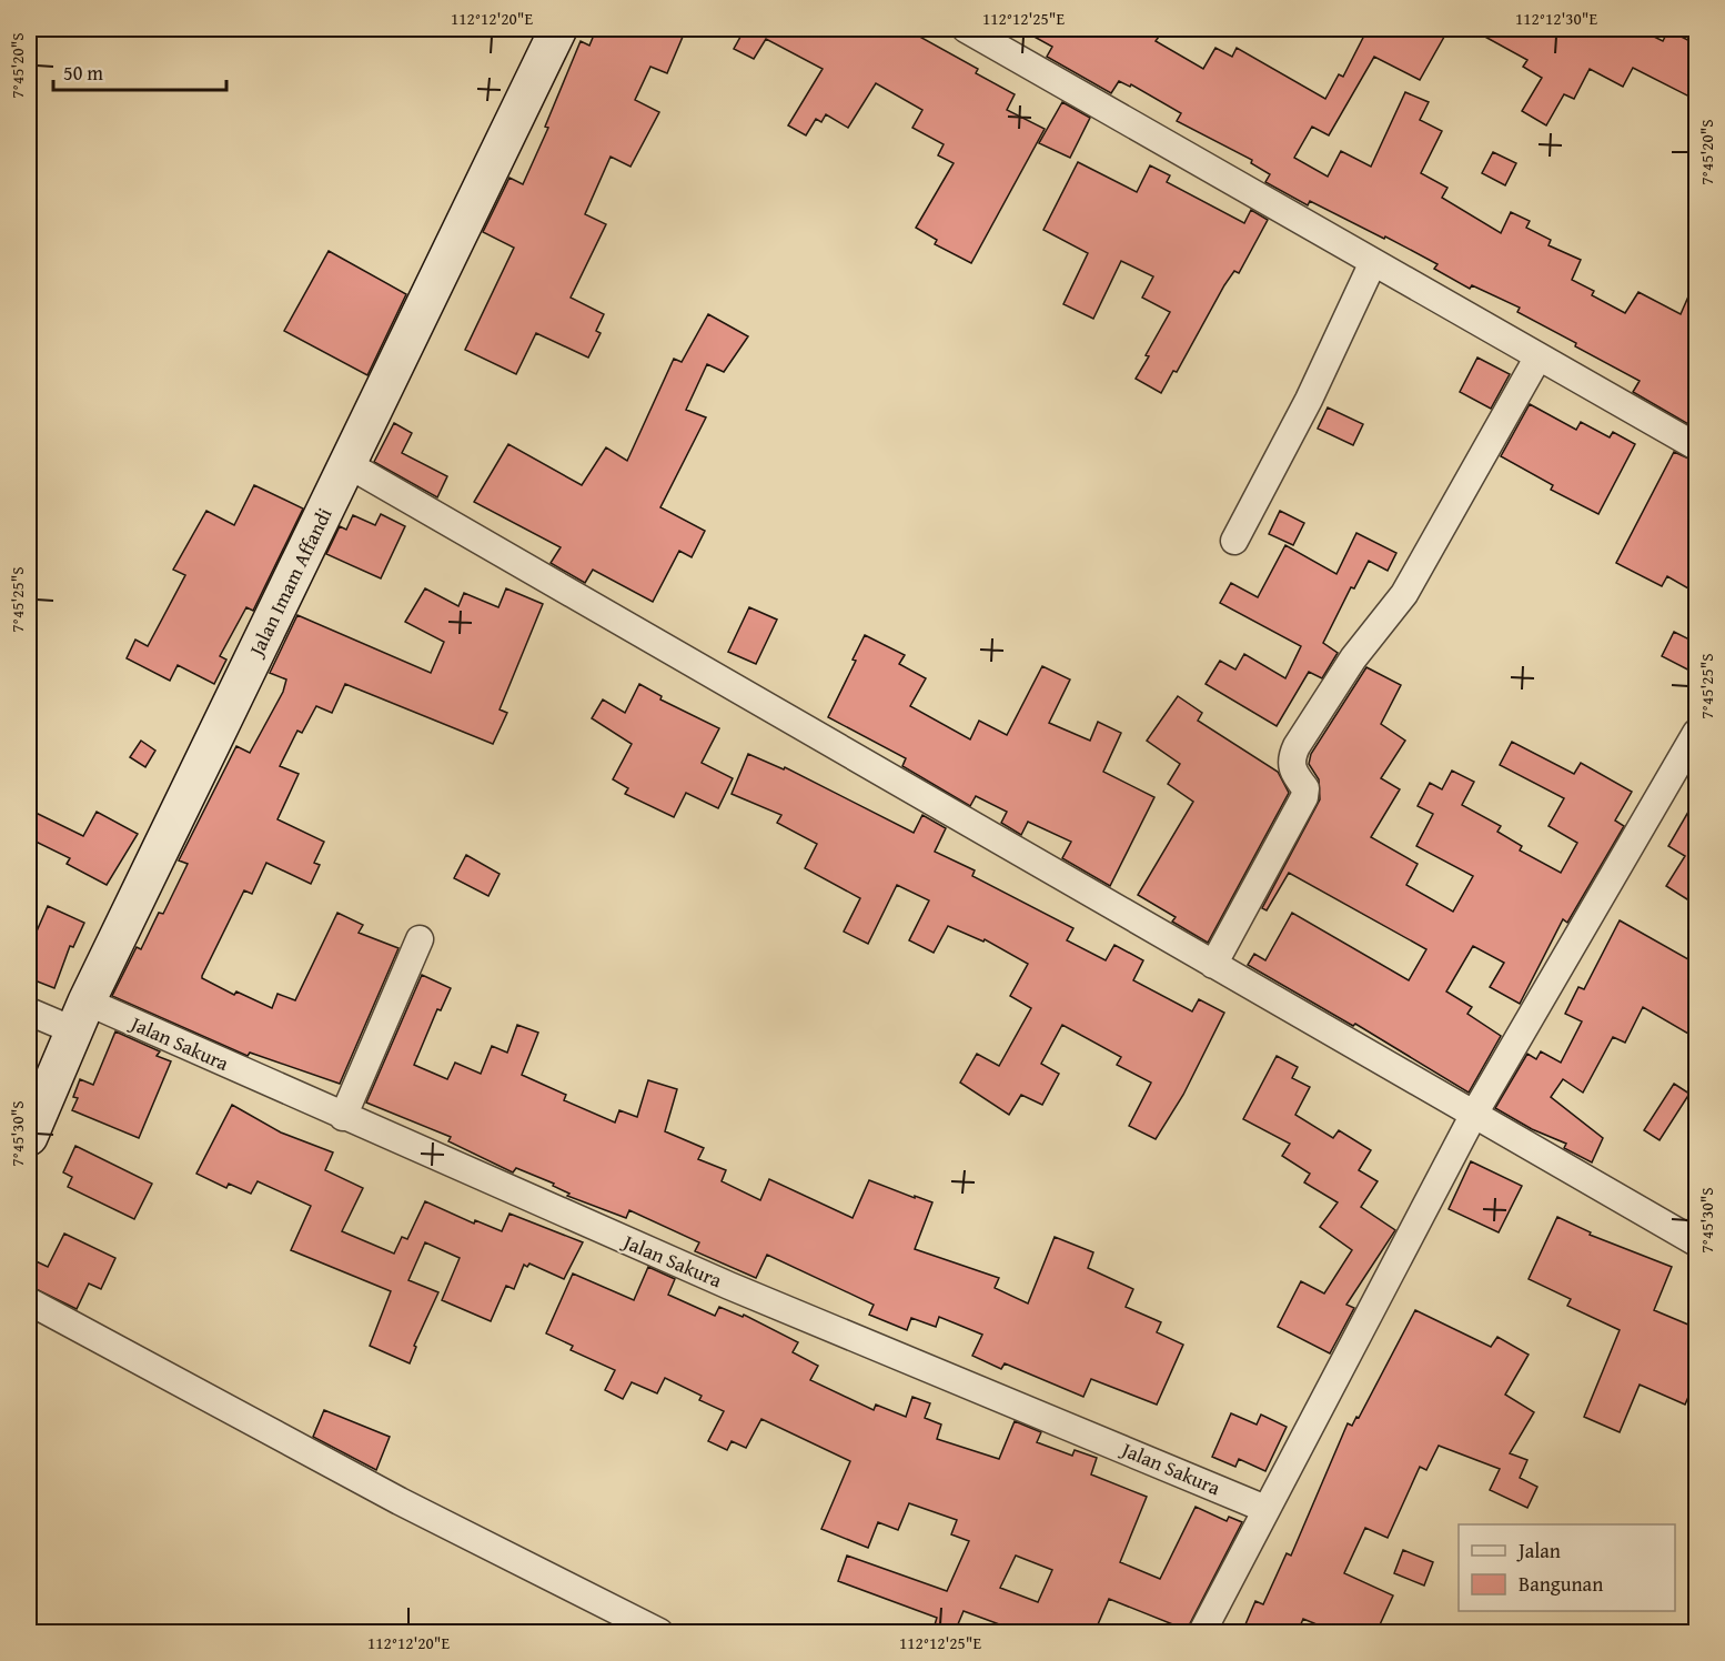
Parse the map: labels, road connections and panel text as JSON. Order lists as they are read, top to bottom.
{
  "streets": {
    "street": ["Jalan Imam Affandi", "Jalan Sakura"]
  },
  "crossings": [
    ["Jalan Imam Affandi", "Jalan Sakura"]
  ],
  "legend": ["Jalan", "Bangunan"],
  "scale_bar": "50 m",
  "coordinates": [
    "112°12'20\"E",
    "112°12'25\"E",
    "112°12'30\"E",
    "7°45'20\"S",
    "7°45'25\"S",
    "7°45'30\"S"
  ]
}
